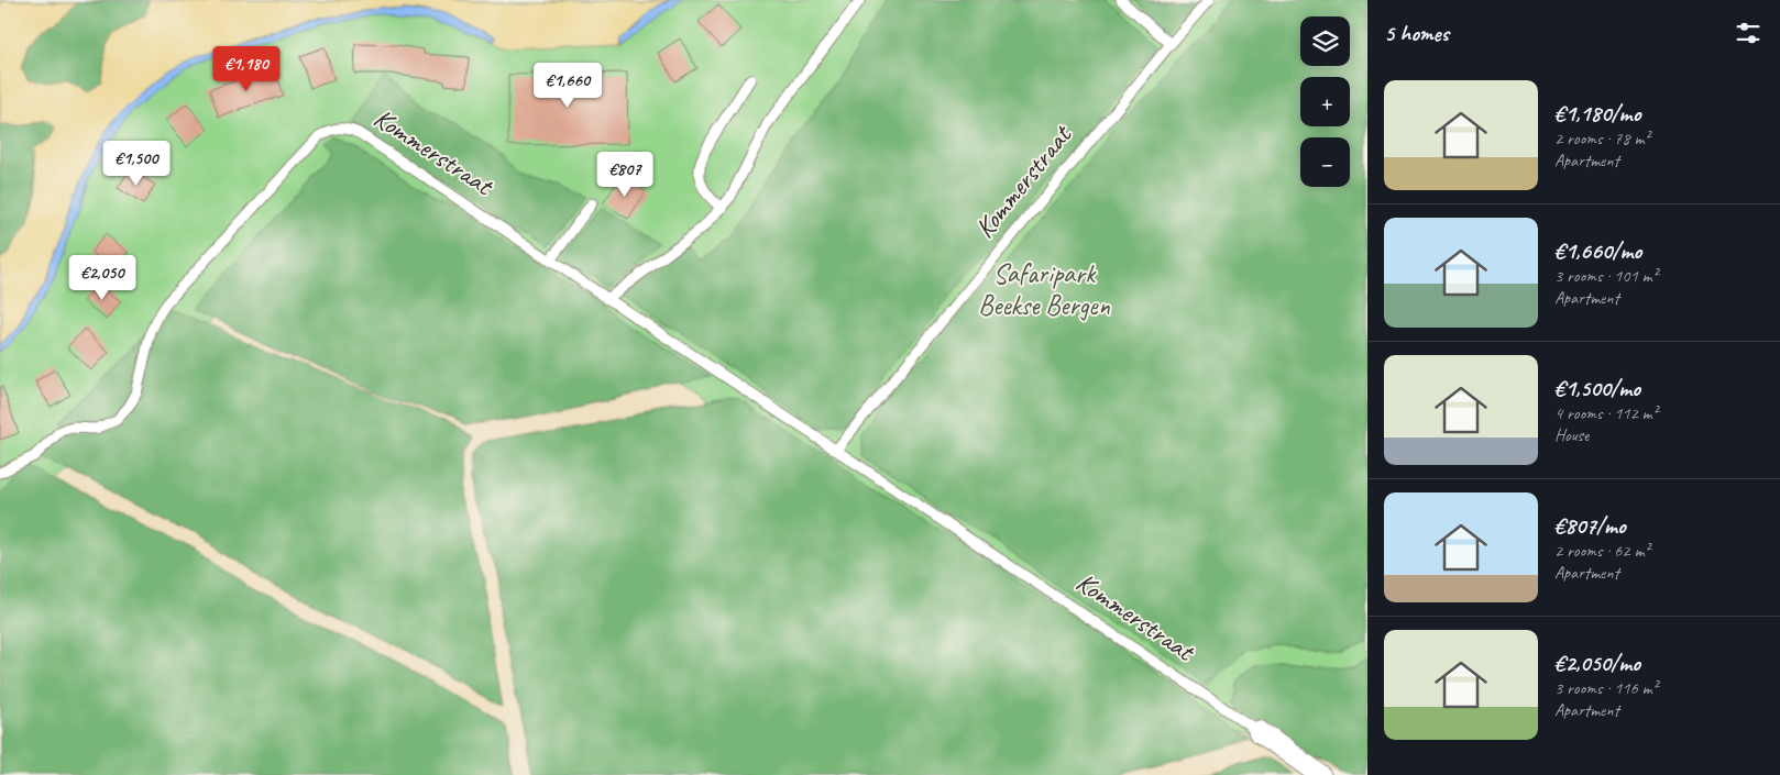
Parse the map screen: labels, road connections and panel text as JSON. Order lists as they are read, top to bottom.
{
  "streets": {
    "street": ["Kommerstraat"]
  },
  "parks": ["Safaripark Beekse Bergen"],
  "page": {
    "heading": "5 homes",
    "map_buttons": ["+", "−"],
    "price": [
      "€1,180",
      "€1,660",
      "€1,500",
      "€807",
      "€2,050"
    ],
    "list": [
      {
        "name": "€1,180/mo",
        "note": "2 rooms · 78 m² · Apartment"
      },
      {
        "name": "€1,660/mo",
        "note": "3 rooms · 101 m² · Apartment"
      },
      {
        "name": "€1,500/mo",
        "note": "4 rooms · 112 m² · House"
      },
      {
        "name": "€807/mo",
        "note": "2 rooms · 62 m² · Apartment"
      },
      {
        "name": "€2,050/mo",
        "note": "3 rooms · 116 m² · Apartment"
      }
    ]
  }
}
